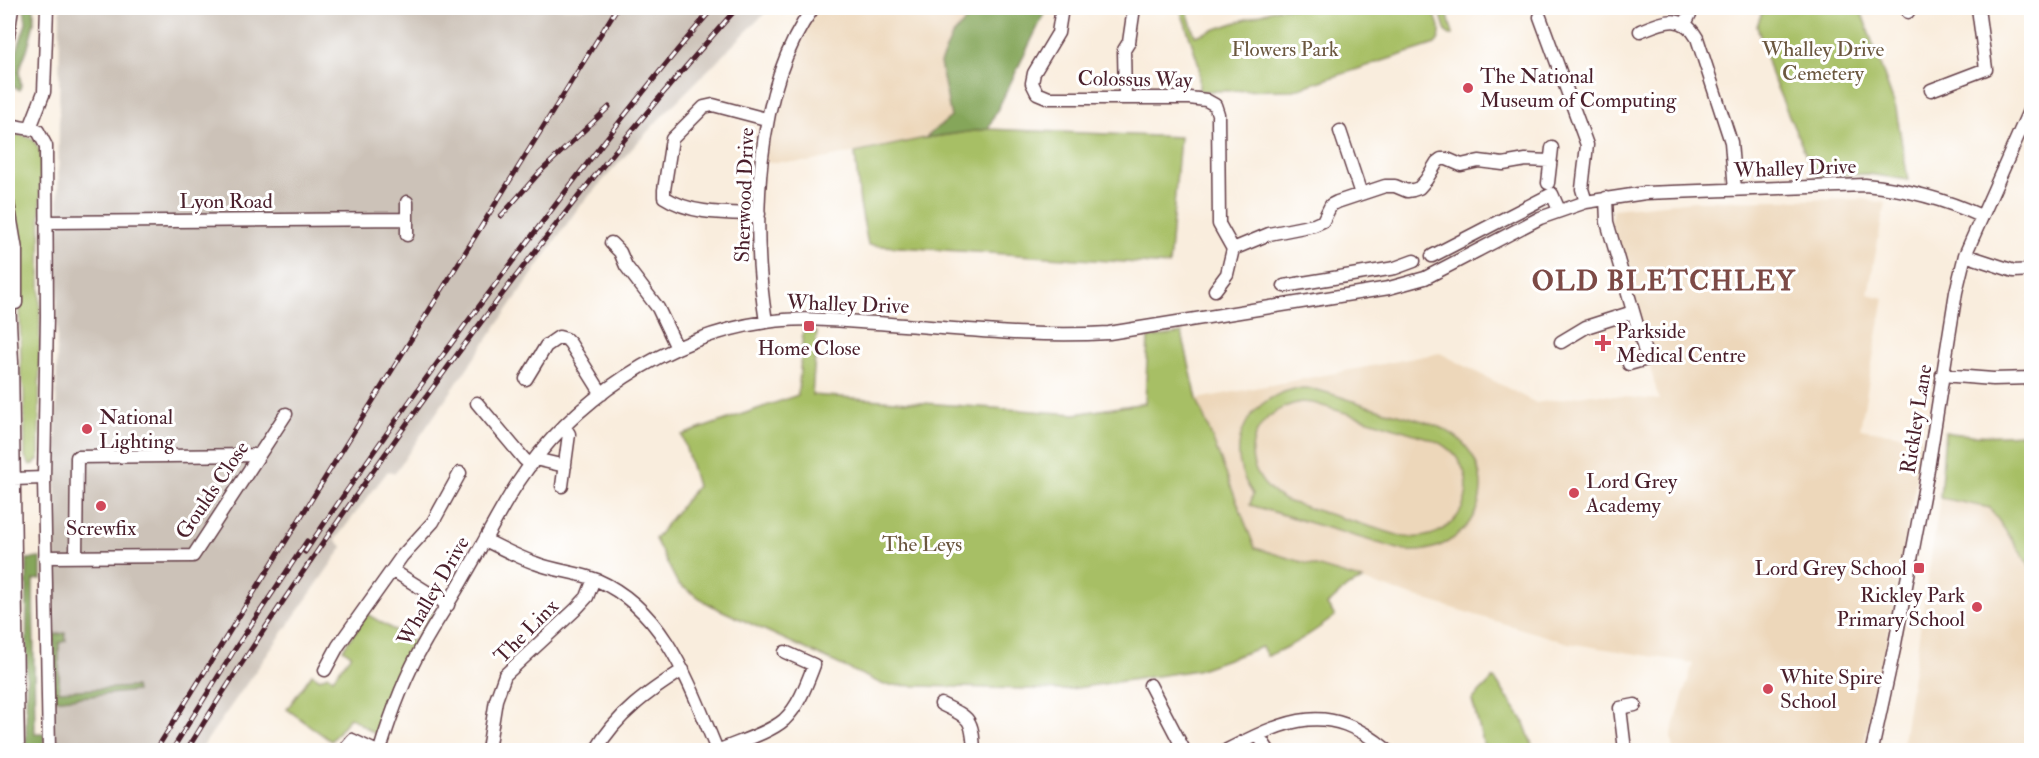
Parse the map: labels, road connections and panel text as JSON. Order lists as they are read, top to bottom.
{
  "streets": {
    "street": [
      "Colossus Way",
      "Whalley Drive",
      "Sherwood Drive",
      "Lyon Road",
      "Rickley Lane",
      "Goulds Close",
      "The Linx"
    ]
  },
  "crossings": [
    ["Whalley Drive", "Sherwood Drive"],
    ["Whalley Drive", "Rickley Lane"]
  ],
  "districts": ["OLD BLETCHLEY"],
  "parks": ["Flowers Park", "Whalley Drive Cemetery", "The Leys"],
  "places": {
    "other": [
      "The National Museum of Computing",
      "National Lighting",
      "Lord Grey Academy",
      "Screwfix",
      "Rickley Park Primary School",
      "White Spire School"
    ],
    "transit": ["Home Close", "Lord Grey School"],
    "health": ["Parkside Medical Centre"]
  }
}
